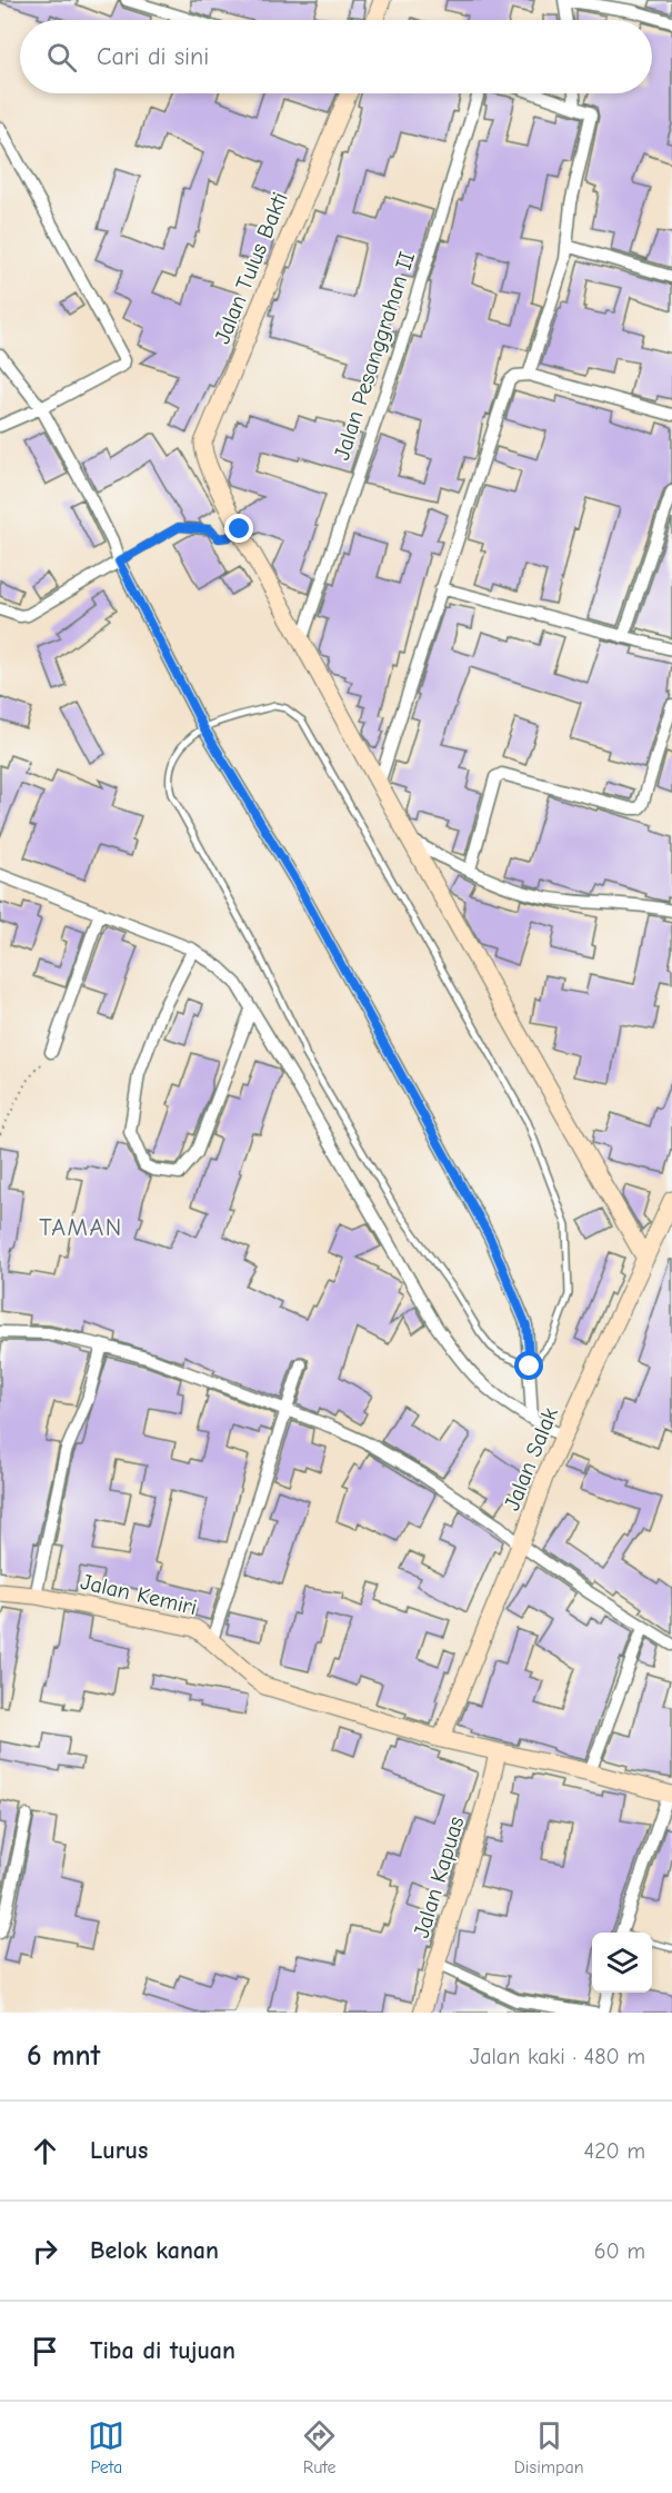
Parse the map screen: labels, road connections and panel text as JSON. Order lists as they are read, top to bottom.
{
  "streets": {
    "main road": [
      "Jalan Tulus Bakti",
      "Jalan Salak",
      "Jalan Kemiri",
      "Jalan Kapuas"
    ],
    "street": ["Jalan Pesanggrahan II"]
  },
  "crossings": [
    ["Jalan Tulus Bakti", "Jalan Pesanggrahan II"],
    ["Jalan Tulus Bakti", "Jalan Salak"],
    ["Jalan Salak", "Jalan Kemiri"],
    ["Jalan Kemiri", "Jalan Kapuas"]
  ],
  "districts": ["TAMAN"],
  "page": {
    "search": "Cari di sini",
    "heading": ["6 mnt", "Jalan kaki · 480 m"],
    "list": [
      ["Lurus", "420 m"],
      ["Belok kanan", "60 m"],
      "Tiba di tujuan"
    ],
    "nav": ["Peta", "Rute", "Disimpan"]
  }
}
